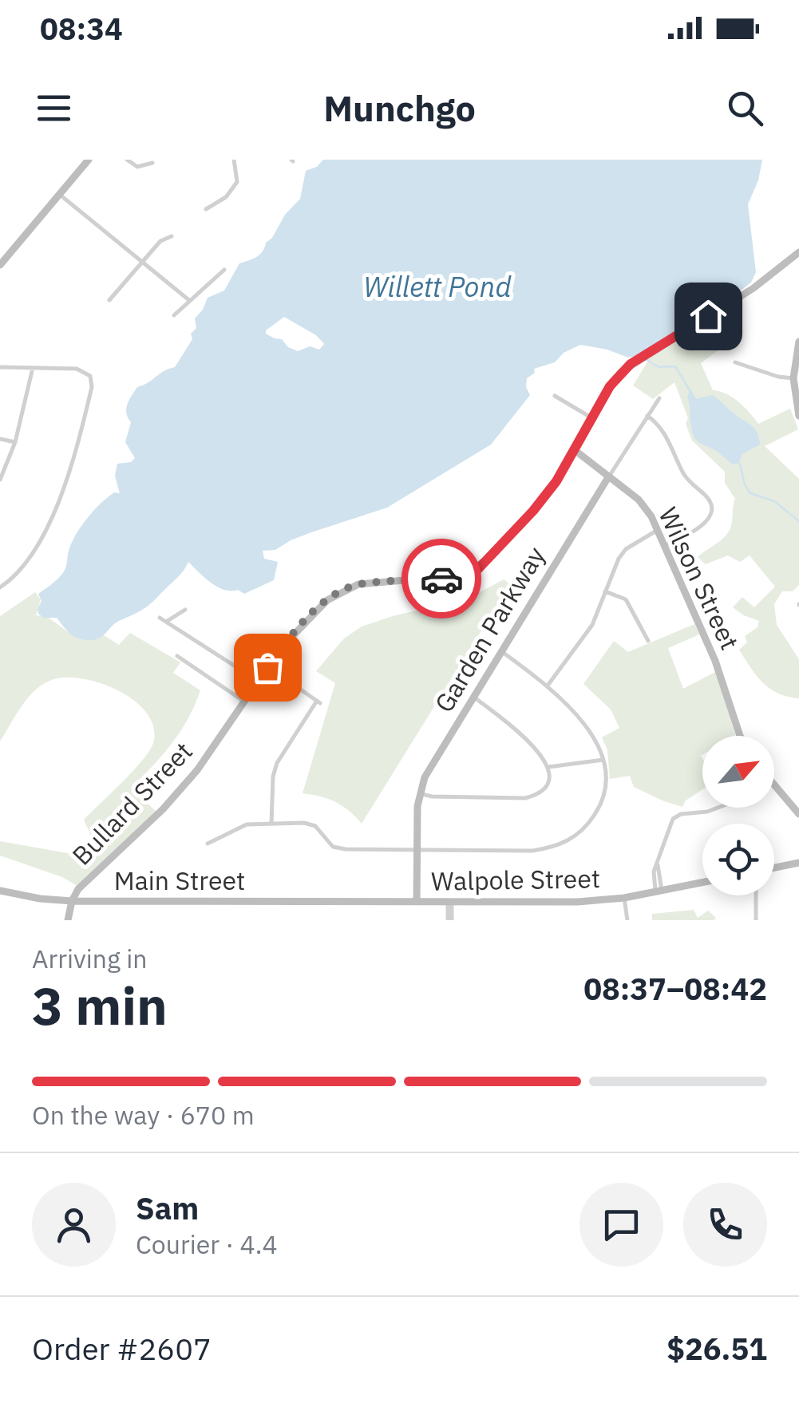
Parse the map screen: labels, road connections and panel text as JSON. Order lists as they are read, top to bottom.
{
  "streets": {
    "main road": [
      "Wilson Street",
      "Garden Parkway",
      "Bullard Street",
      "Walpole Street",
      "Main Street"
    ]
  },
  "crossings": [
    ["Wilson Street", "Garden Parkway"],
    ["Wilson Street", "Bullard Street"],
    ["Garden Parkway", "Walpole Street"],
    ["Bullard Street", "Main Street"],
    ["Walpole Street", "Main Street"]
  ],
  "water": ["Willett Pond"],
  "north": "top right",
  "page": {
    "status": "08:34",
    "header": "Munchgo",
    "heading": ["3 min", "Arriving in", "08:37–08:42"],
    "panel": [
      "Sam",
      "Courier · 4.4",
      "Order #2607",
      "$26.51"
    ],
    "bar": "On the way · 670 m"
  }
}
